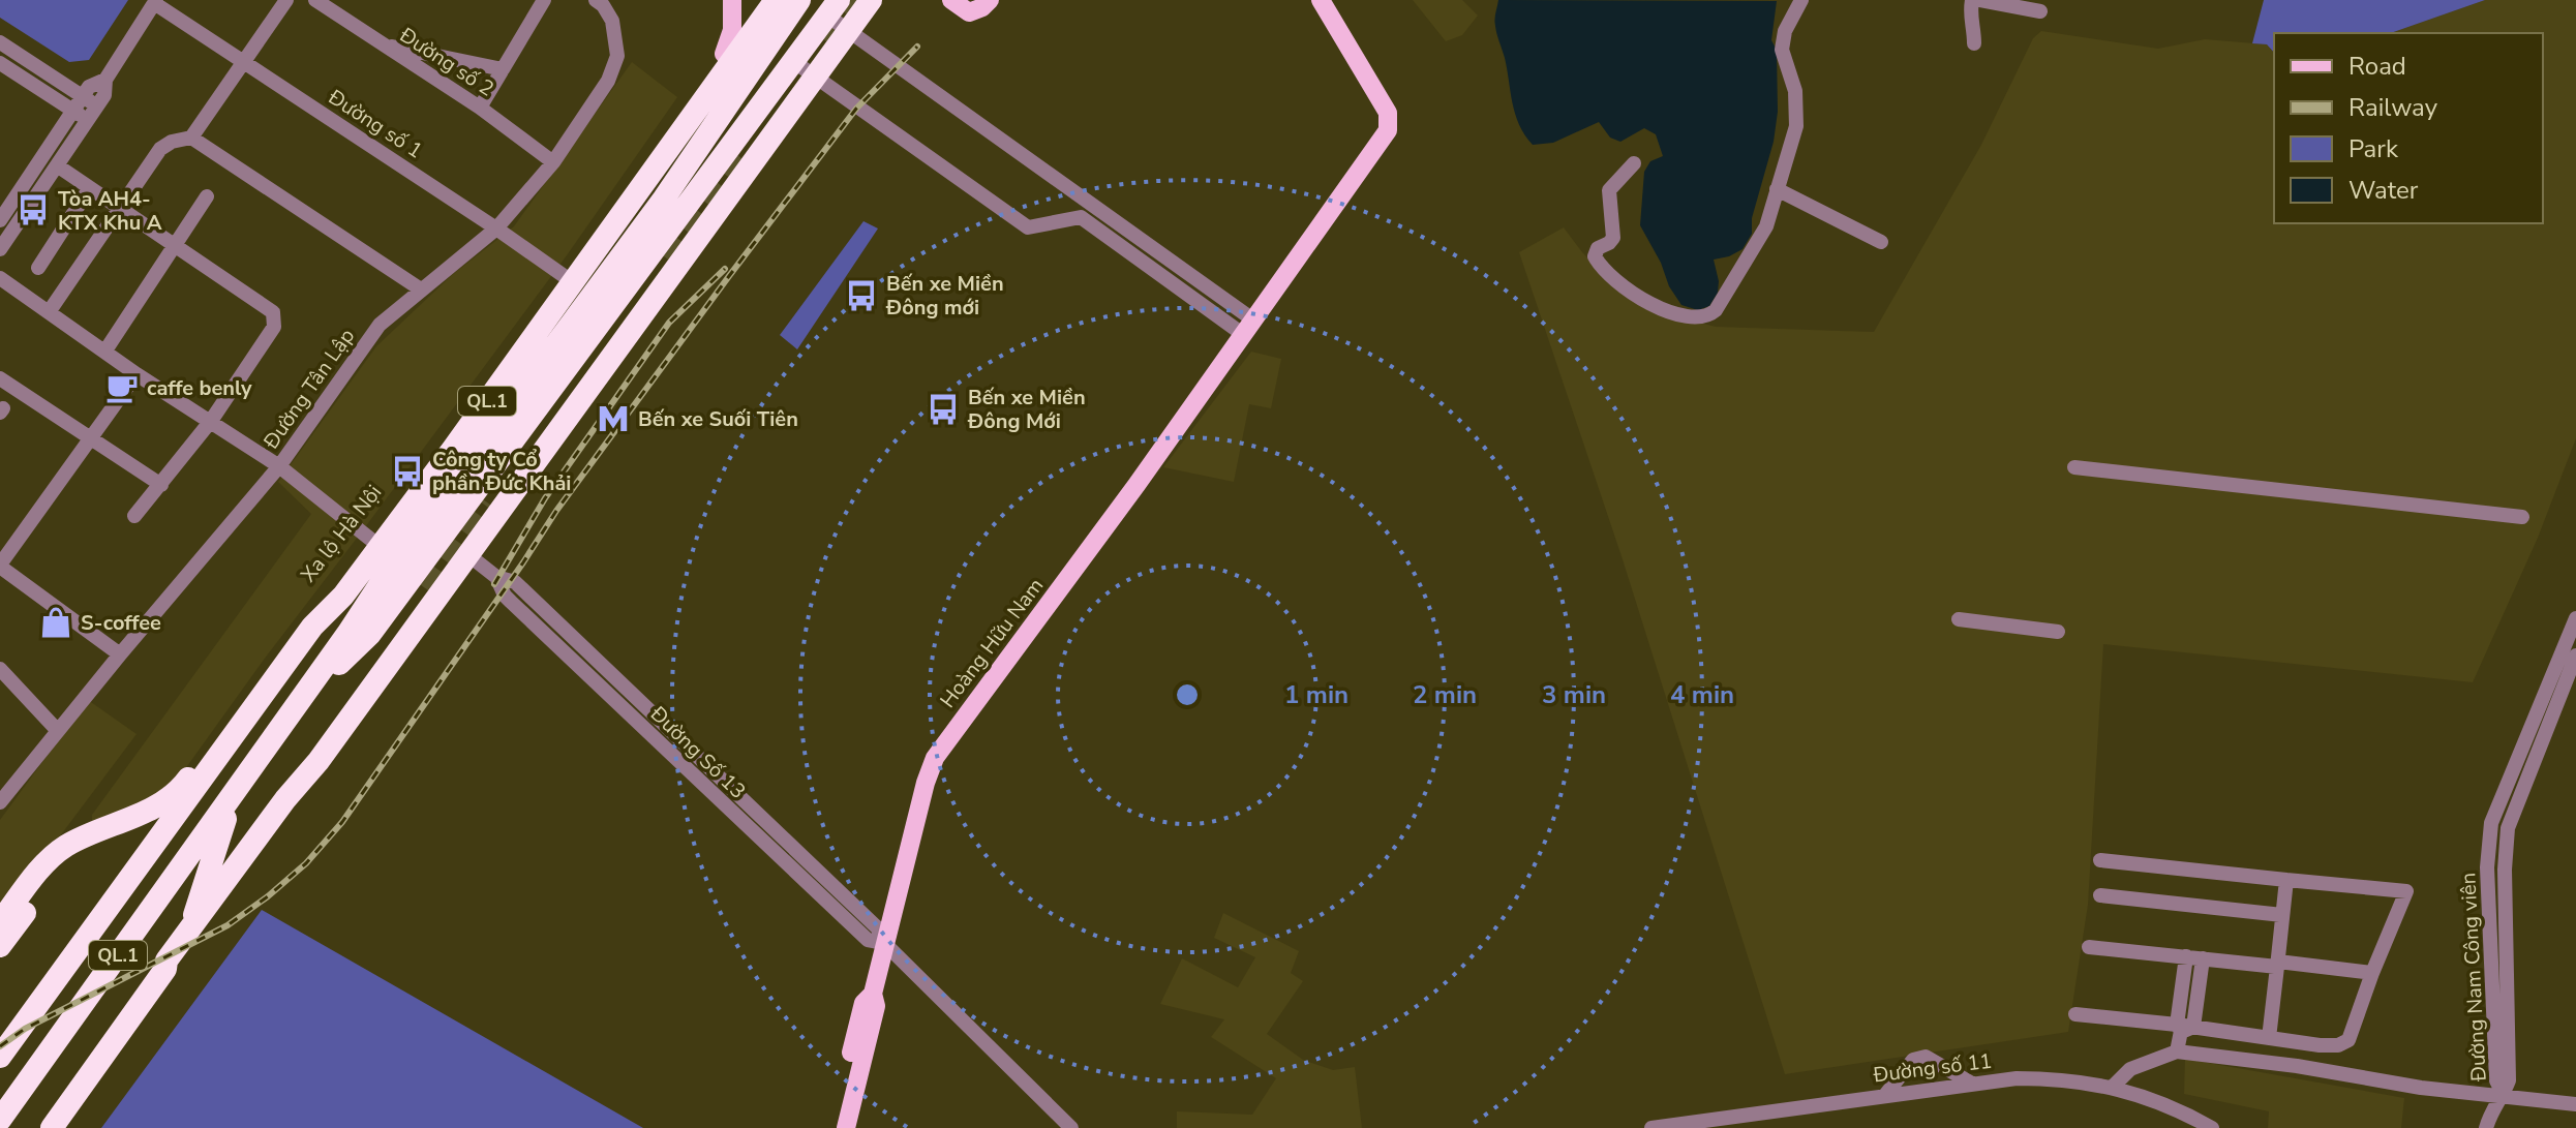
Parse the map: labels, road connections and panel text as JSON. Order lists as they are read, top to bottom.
{
  "streets": {
    "highway": ["QL.1", "Xa lộ Hà Nội"],
    "main road": ["Hoàng Hữu Nam"],
    "street": [
      "Đường số 2",
      "Đường số 1",
      "Đường Tân Lập",
      "Đường Số 13",
      "Đường Nam Công viên",
      "Đường số 11"
    ]
  },
  "crossings": [
    ["Đường số 2", "Đường Tân Lập"],
    ["Đường số 1", "Đường Tân Lập"],
    ["Đường số 1", "Xa lộ Hà Nội"],
    ["QL.1", "Đường Số 13"],
    ["Hoàng Hữu Nam", "Đường Số 13"]
  ],
  "places": {
    "bus stop": [
      "Tòa AH4- KTX Khu A",
      "Bến xe Miền Đông mới",
      "Bến xe Miền Đông Mới",
      "Công ty Cổ phần Đức Khải"
    ],
    "cafe": ["caffe benly"],
    "metro station": ["Bến xe Suối Tiên"],
    "shop": ["S-coffee"]
  },
  "legend": [
    "Road",
    "Railway",
    "Park",
    "Water"
  ],
  "rings": [
    "1 min",
    "2 min",
    "3 min",
    "4 min"
  ]
}
